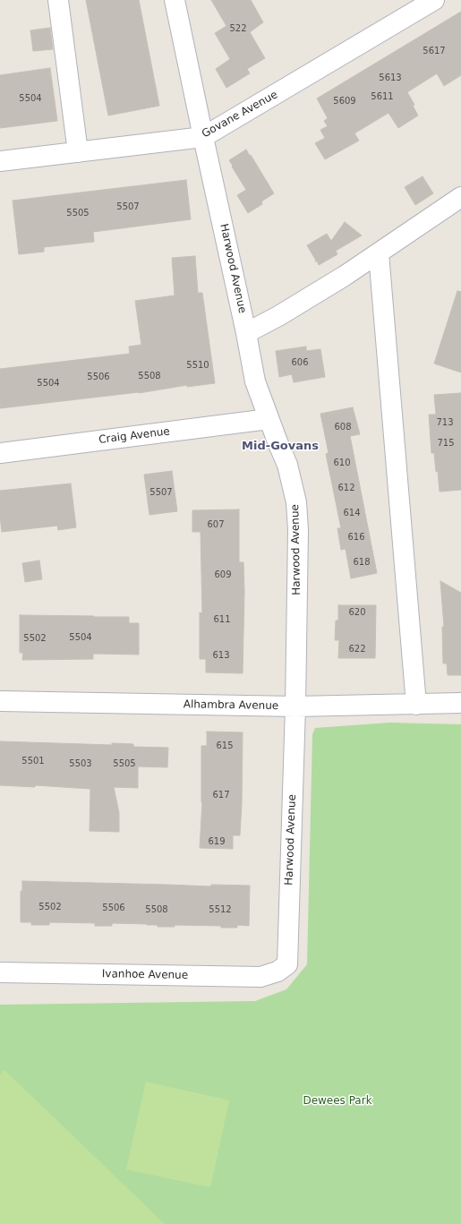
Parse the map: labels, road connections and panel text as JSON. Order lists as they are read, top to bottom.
{
  "streets": {
    "street": [
      "Govane Avenue",
      "Harwood Avenue",
      "Craig Avenue",
      "Alhambra Avenue",
      "Ivanhoe Avenue"
    ]
  },
  "crossings": [
    ["Govane Avenue", "Harwood Avenue"],
    ["Harwood Avenue", "Craig Avenue"],
    ["Harwood Avenue", "Alhambra Avenue"],
    ["Harwood Avenue", "Ivanhoe Avenue"]
  ],
  "districts": ["Mid-Govans"],
  "parks": ["Dewees Park"],
  "house_numbers": [
    "522",
    "5617",
    "5613",
    "5611",
    "5504",
    "5609",
    "5507",
    "5505",
    "606",
    "5510",
    "5508",
    "5506",
    "5504",
    "713",
    "608",
    "715",
    "610",
    "612",
    "5507",
    "614",
    "607",
    "616",
    "618",
    "609",
    "620",
    "611",
    "5504",
    "5502",
    "622",
    "613",
    "615",
    "5501",
    "5503",
    "5505",
    "617",
    "619",
    "5502",
    "5506",
    "5508",
    "5512"
  ]
}
